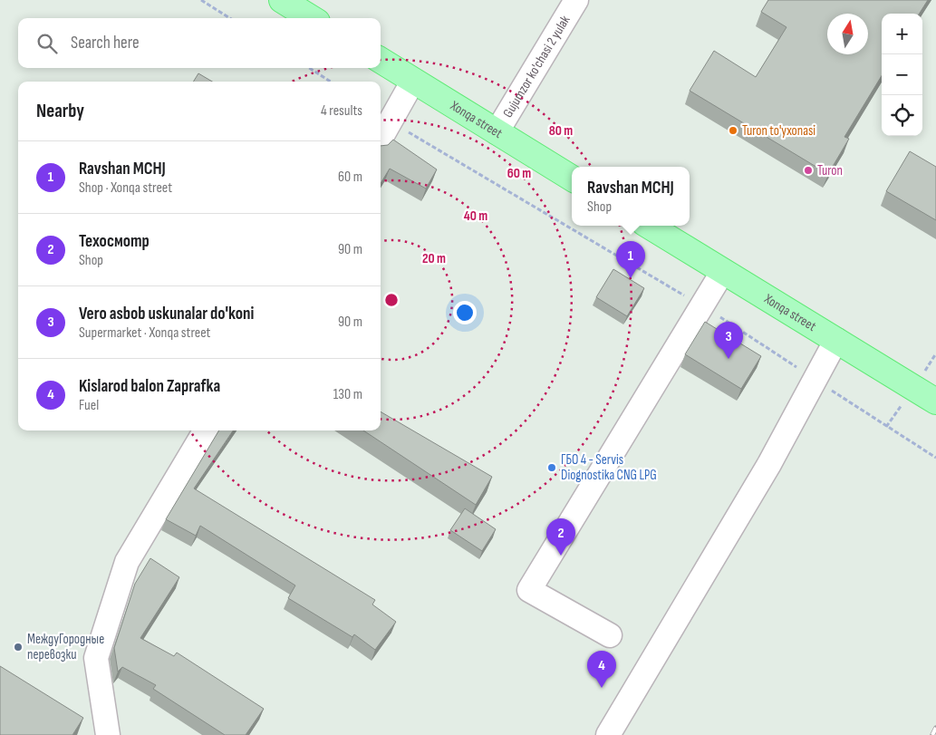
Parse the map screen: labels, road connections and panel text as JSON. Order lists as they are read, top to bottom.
{
  "streets": {
    "main road": ["Xonqa street"],
    "street": ["Gujumzor ko'chasi 2 yulak"]
  },
  "crossings": [
    ["Gujumzor ko'chasi 2 yulak", "Xonqa street"]
  ],
  "places": [
    "Turon to'yxonasi",
    "Turon",
    "ГБО 4 - Servis Diognostika CNG LPG",
    "МеждуГородные перевозки"
  ],
  "north": "top",
  "page": {
    "map_buttons": ["+", "−"],
    "search": "Search here",
    "heading": ["Nearby", "4 results"],
    "list": [
      {
        "mark": "1",
        "name": "Ravshan MCHJ",
        "note": "Shop · Xonqa street",
        "value": "60 m"
      },
      {
        "mark": "2",
        "name": "Техосмотр",
        "note": "Shop",
        "value": "90 m"
      },
      {
        "mark": "3",
        "name": "Vero asbob uskunalar do'koni",
        "note": "Supermarket · Xonqa street",
        "value": "90 m"
      },
      {
        "mark": "4",
        "name": "Kislarod balon Zaprafka",
        "note": "Fuel",
        "value": "130 m"
      }
    ],
    "popup": ["Ravshan MCHJ", "Shop"],
    "pins": [
      "1",
      "3",
      "2",
      "4"
    ]
  },
  "rings": [
    "80 m",
    "60 m",
    "40 m",
    "20 m"
  ]
}
